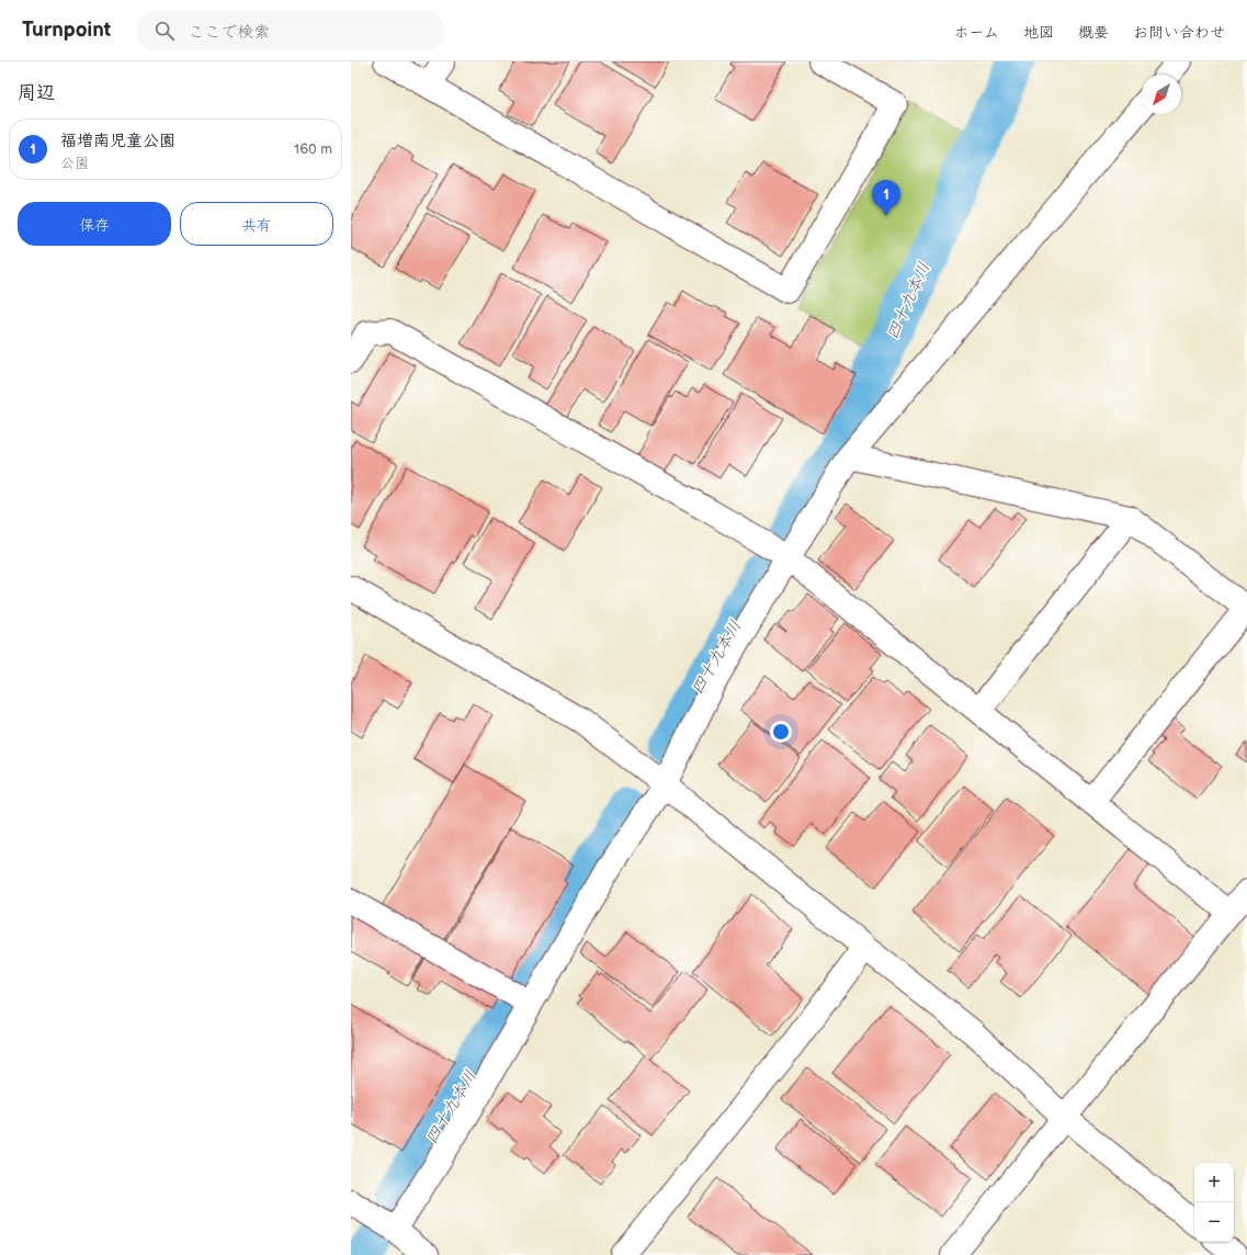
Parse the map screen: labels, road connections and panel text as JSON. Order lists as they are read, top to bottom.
{
  "water": ["四十九本川"],
  "north": "bottom left",
  "page": {
    "header": "Turnpoint",
    "search": "ここで検索",
    "nav": [
      "ホーム",
      "地図",
      "概要",
      "お問い合わせ"
    ],
    "heading": "周辺",
    "list": [
      {
        "mark": "1",
        "name": "福増南児童公園",
        "note": "公園",
        "value": "160 m"
      }
    ],
    "pins": "1",
    "buttons": ["保存", "共有"],
    "map_buttons": ["+", "−"]
  }
}
